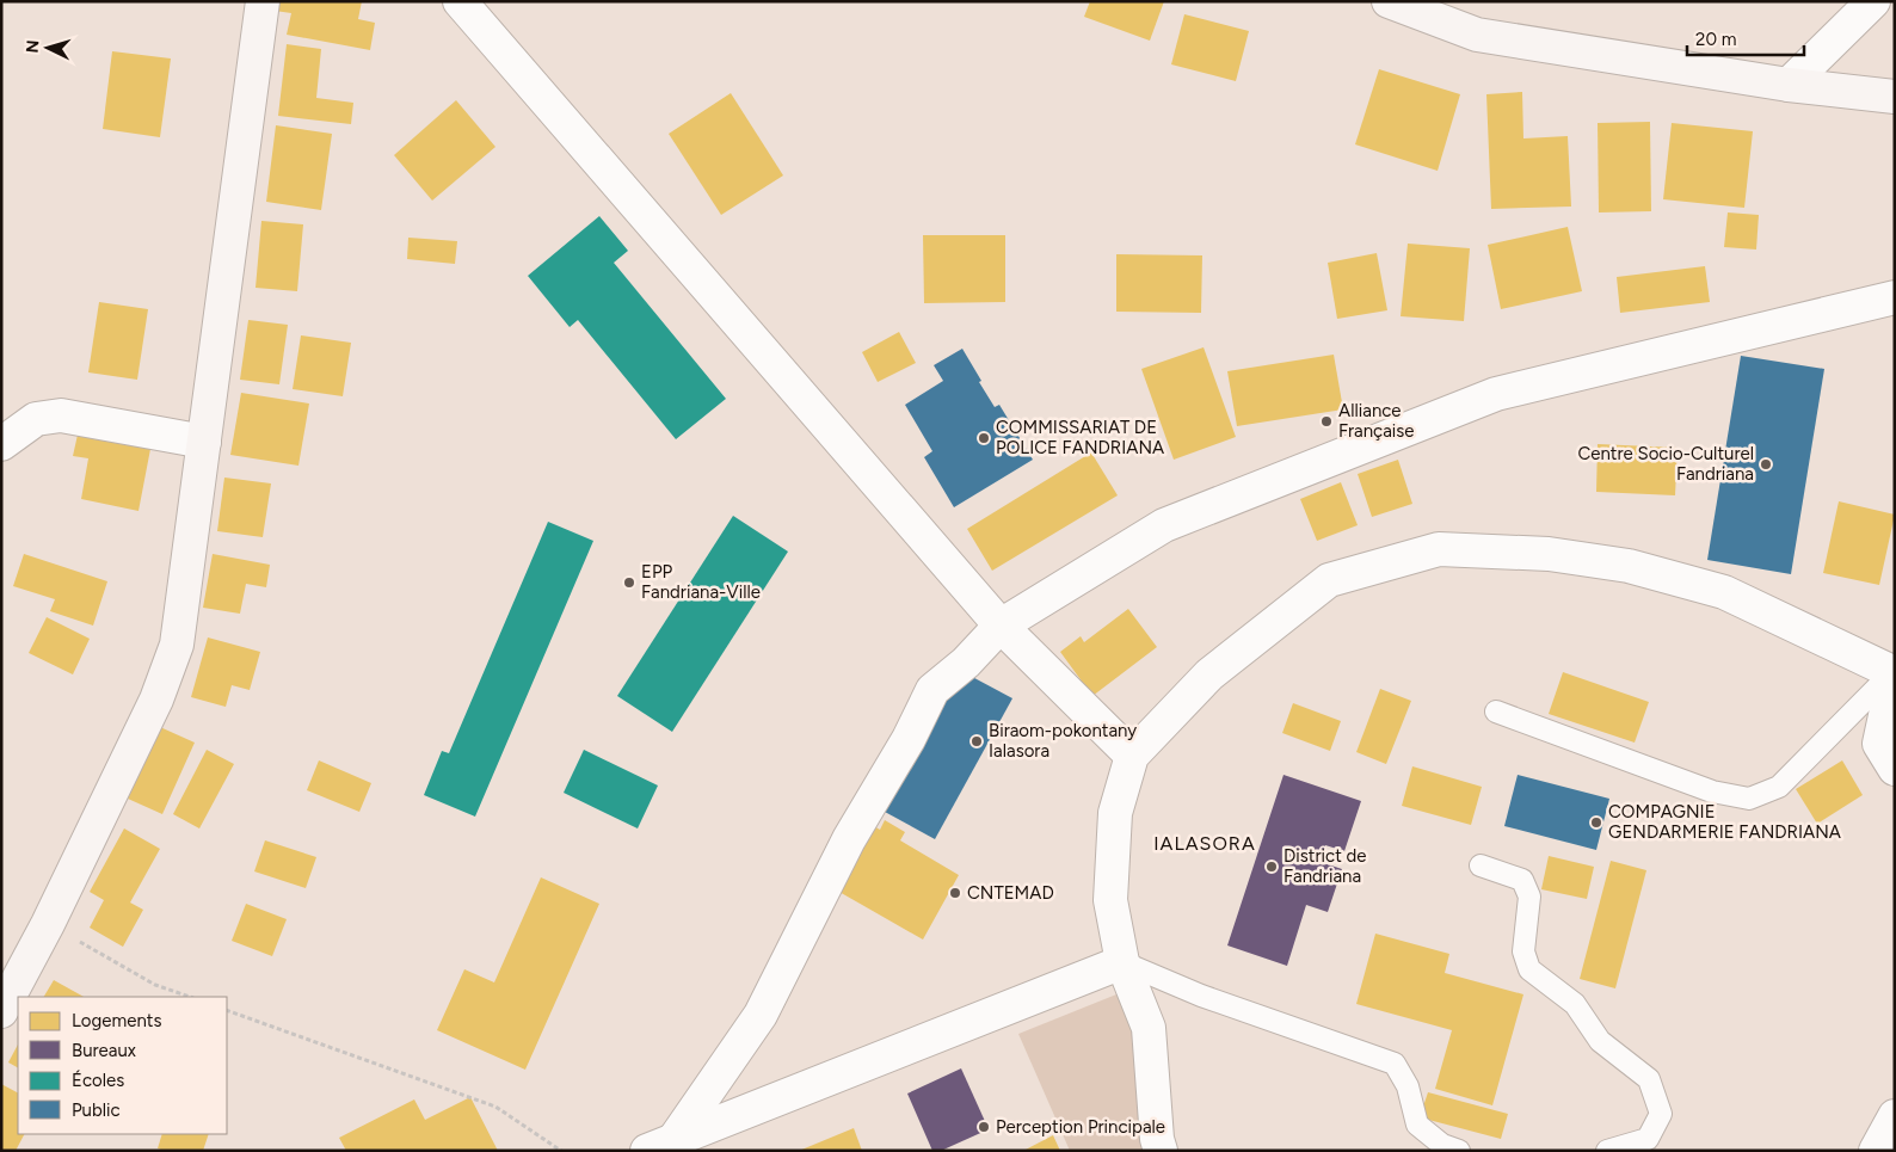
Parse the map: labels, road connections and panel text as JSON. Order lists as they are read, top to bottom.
{
  "districts": ["IALASORA"],
  "places": [
    "Alliance Française",
    "COMMISSARIAT DE POLICE FANDRIANA",
    "Centre Socio-Culturel Fandriana",
    "EPP Fandriana-Ville",
    "Biraom-pokontany Ialasora",
    "COMPAGNIE GENDARMERIE FANDRIANA",
    "District de Fandriana",
    "CNTEMAD",
    "Perception Principale"
  ],
  "legend": [
    "Logements",
    "Bureaux",
    "Écoles",
    "Public"
  ],
  "scale_bar": "20 m",
  "north": "left"
}
